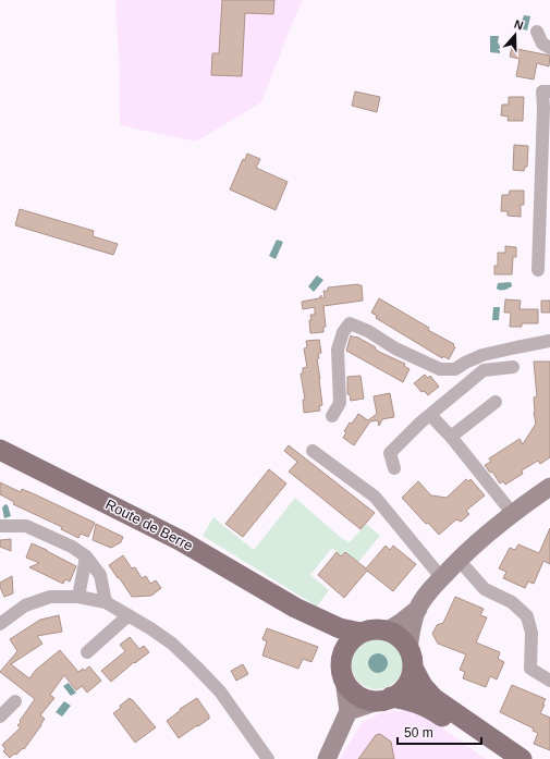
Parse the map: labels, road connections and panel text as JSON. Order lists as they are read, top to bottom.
{
  "streets": {
    "main road": ["Route de Berre"]
  },
  "scale_bar": "50 m",
  "north": "top"
}
